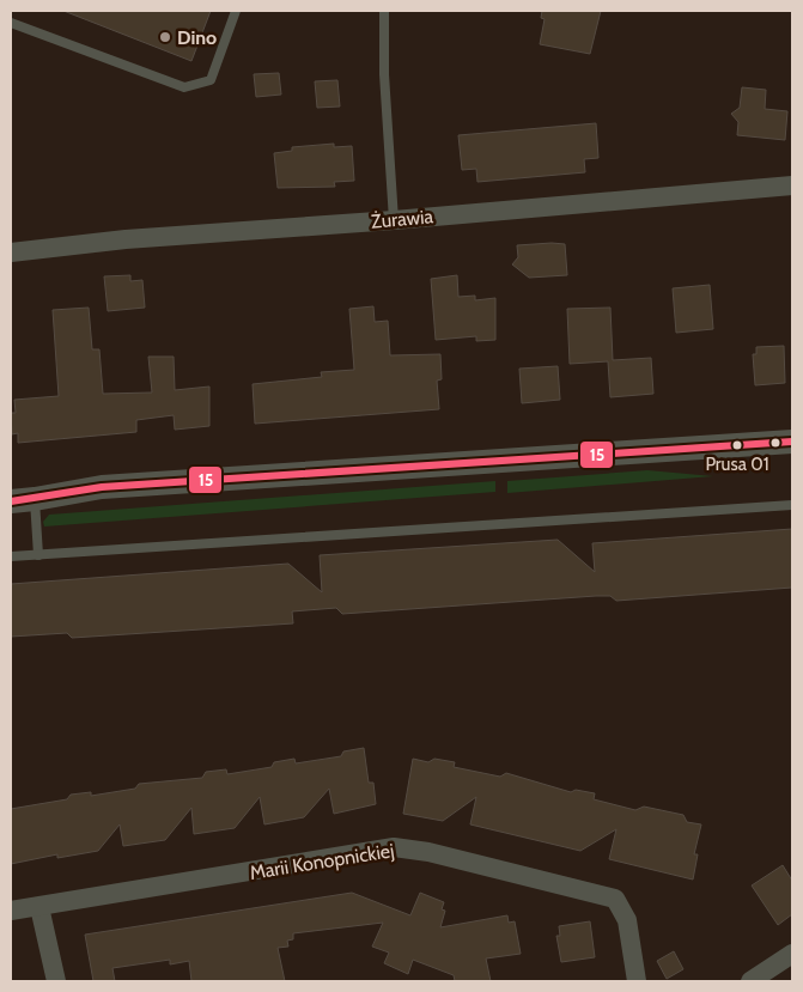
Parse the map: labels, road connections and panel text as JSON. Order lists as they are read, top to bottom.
{
  "streets": {
    "street": ["Żurawia", "Marii Konopnickiej"]
  },
  "places": ["Dino", "Prusa 01"],
  "lines": ["transit line 15"]
}
